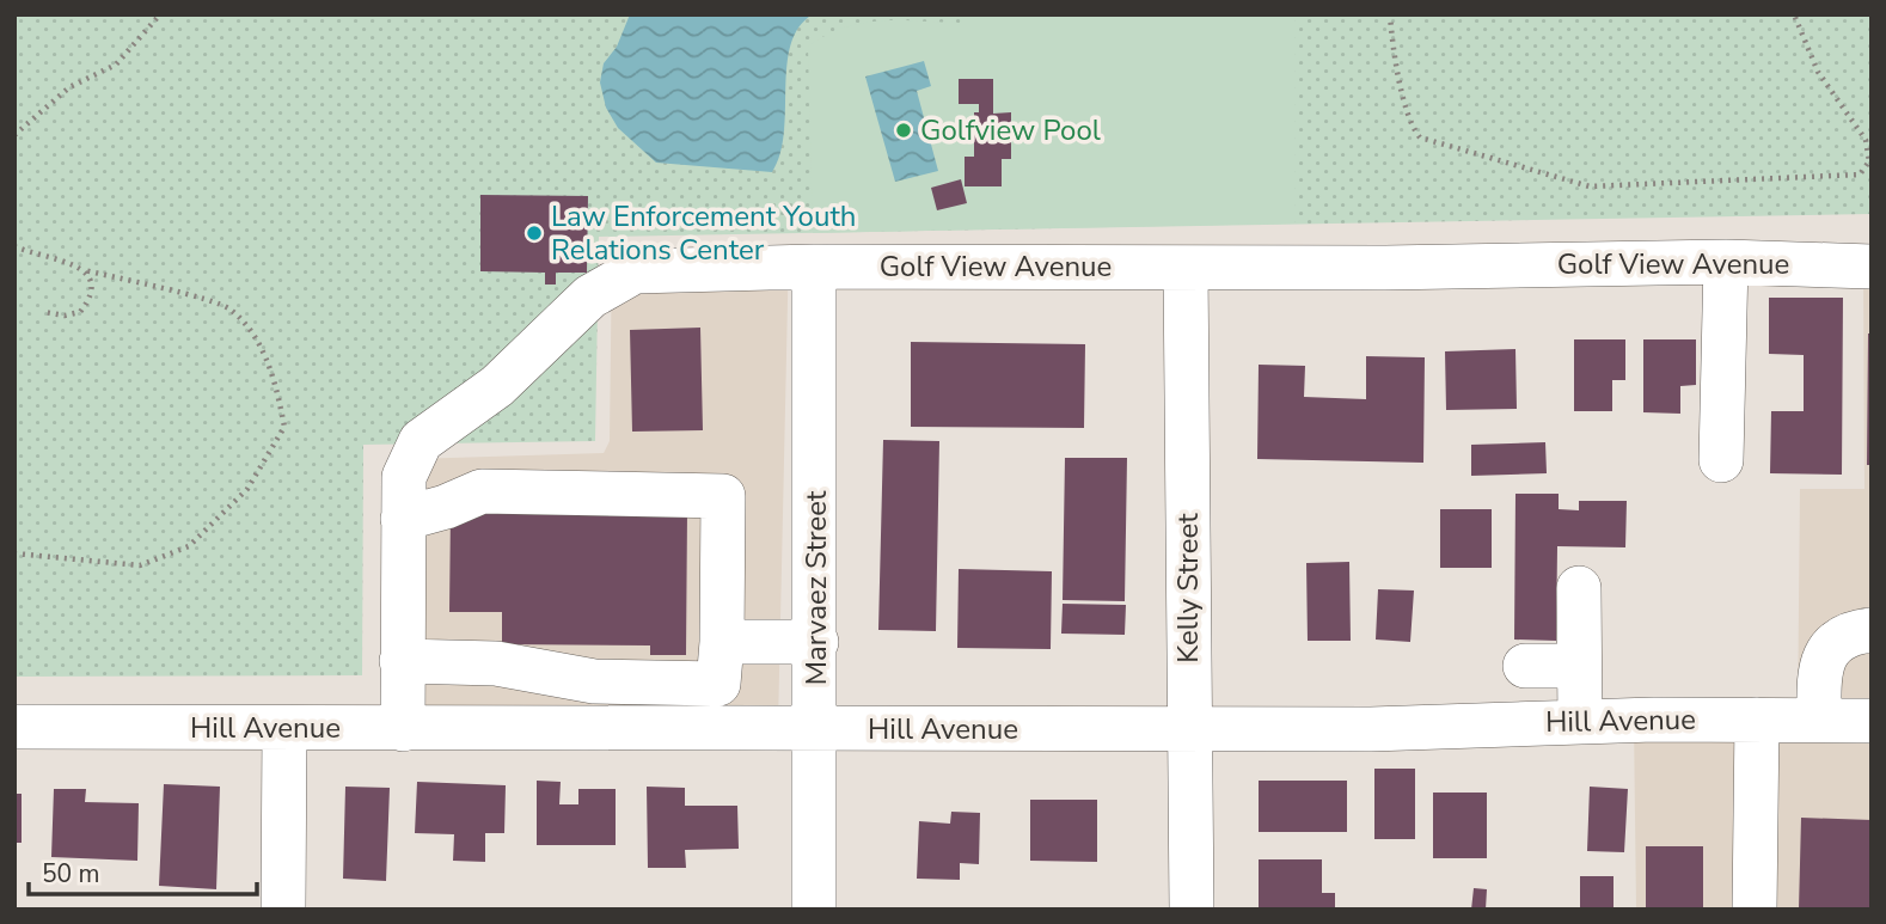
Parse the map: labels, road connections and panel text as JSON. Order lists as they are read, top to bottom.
{
  "streets": {
    "street": [
      "Golf View Avenue",
      "Marvaez Street",
      "Kelly Street",
      "Hill Avenue"
    ]
  },
  "crossings": [
    ["Golf View Avenue", "Marvaez Street"],
    ["Golf View Avenue", "Kelly Street"],
    ["Golf View Avenue", "Hill Avenue"],
    ["Marvaez Street", "Hill Avenue"],
    ["Kelly Street", "Hill Avenue"]
  ],
  "places": ["Golfview Pool", "Law Enforcement Youth Relations Center"],
  "scale_bar": "50 m"
}
